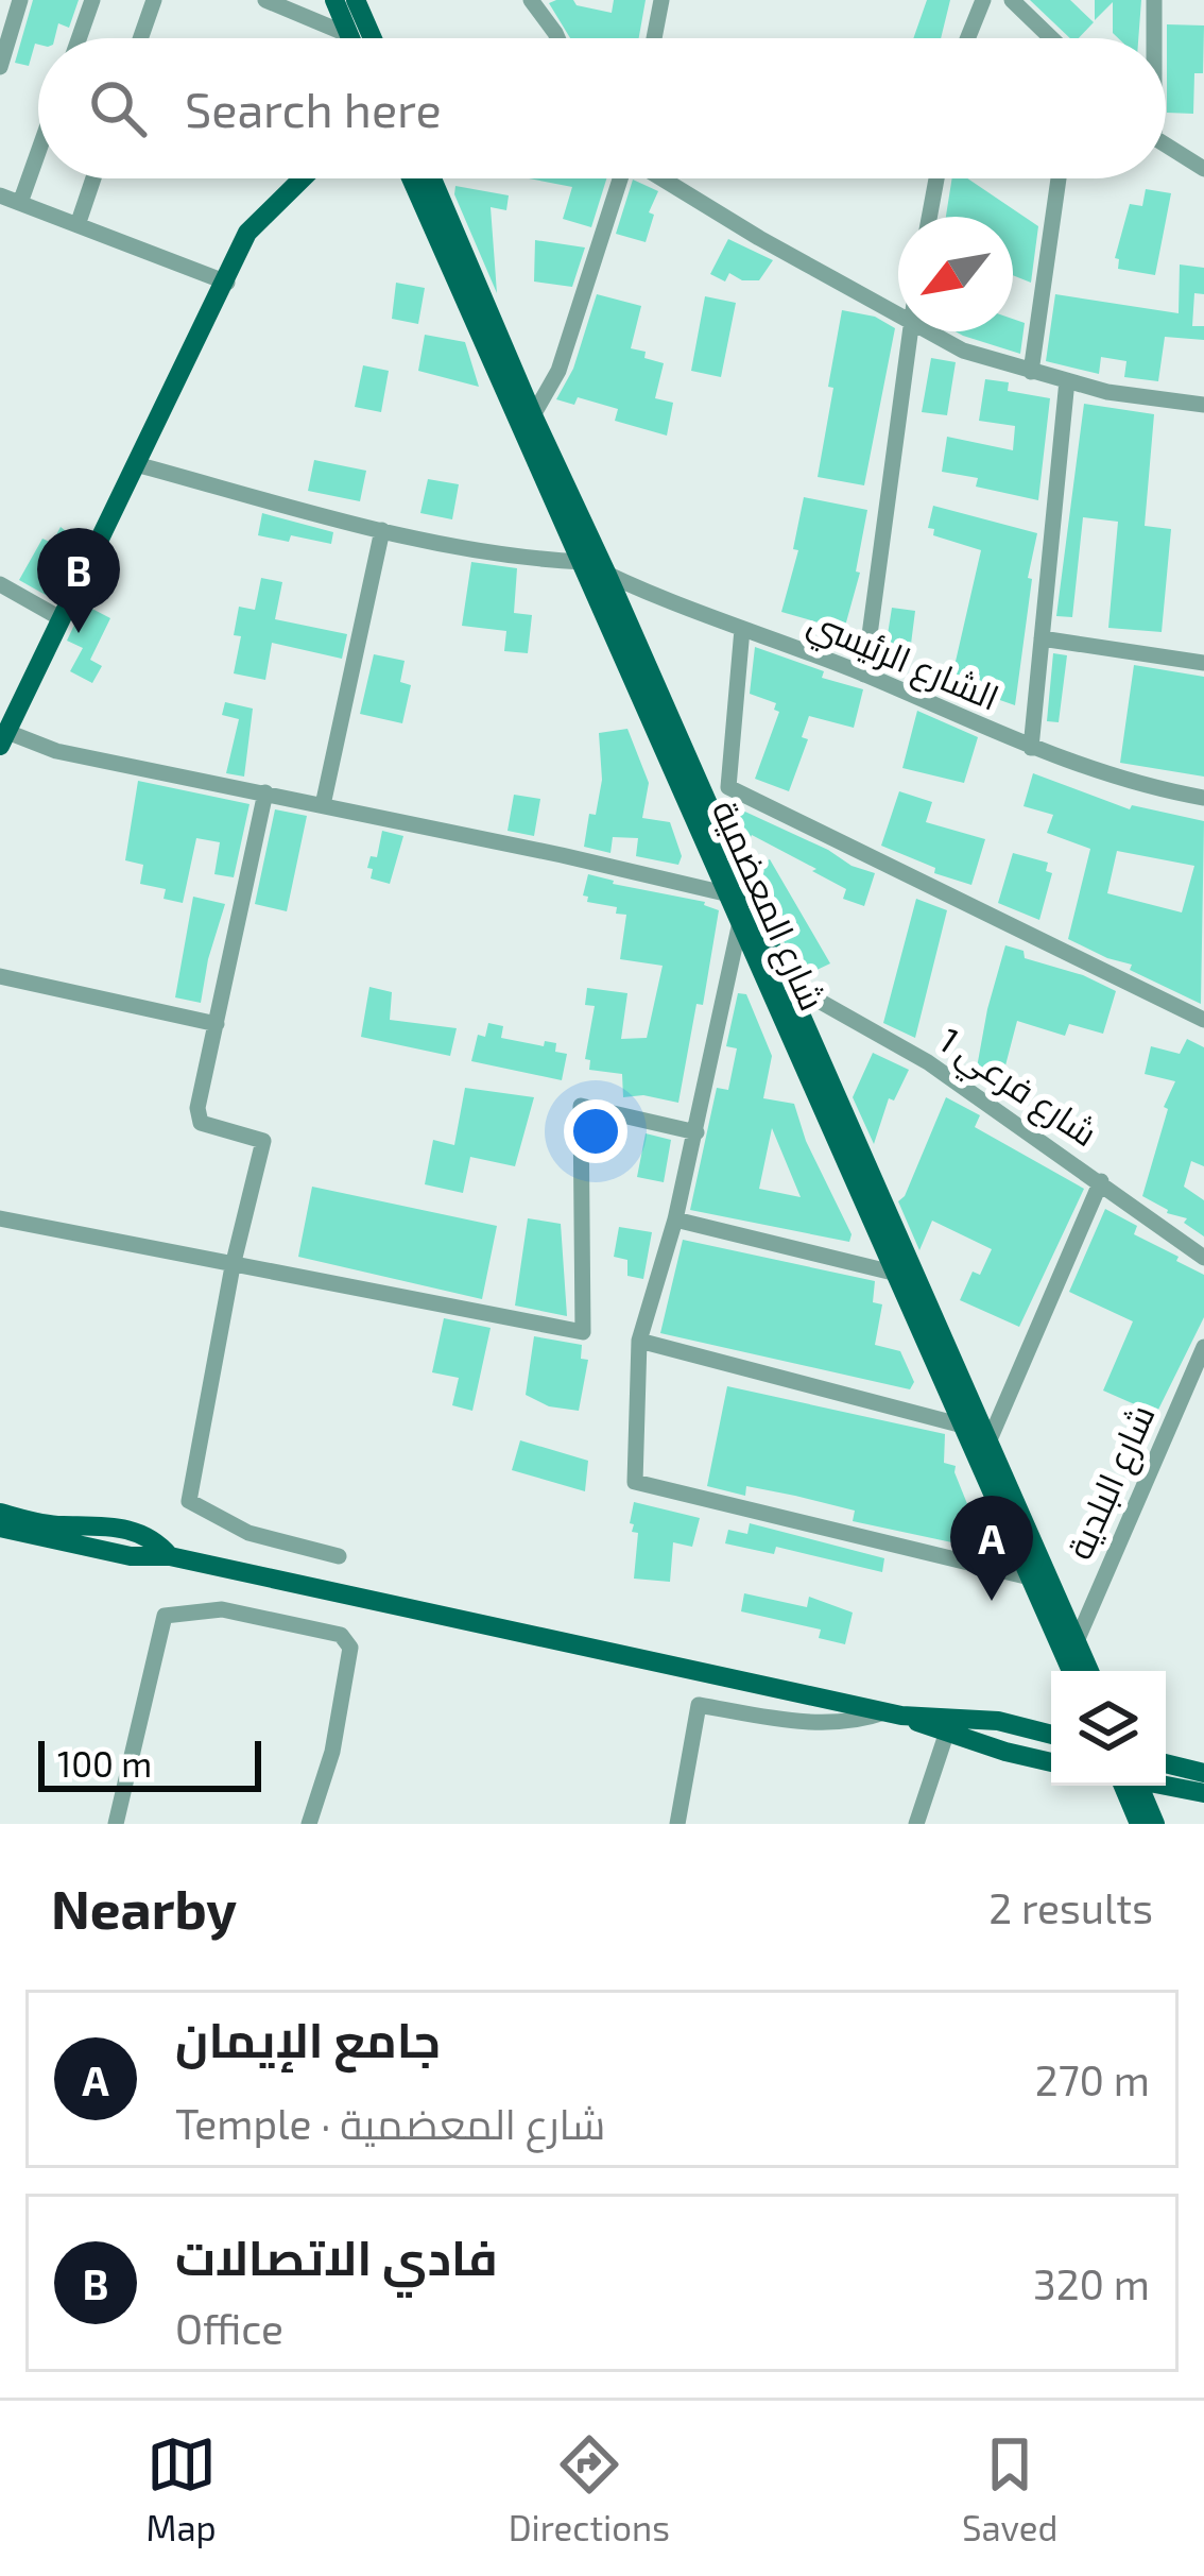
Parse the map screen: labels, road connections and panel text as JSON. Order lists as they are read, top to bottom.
{
  "streets": {
    "main road": ["شارع المعضمية"],
    "street": ["الشارع الرئيسي", "شارع فرعي 1", "شارع البلدية"]
  },
  "crossings": [
    ["الشارع الرئيسي", "شارع المعضمية"],
    ["شارع المعضمية", "شارع فرعي 1"],
    ["شارع المعضمية", "شارع البلدية"]
  ],
  "scale_bar": "100 m",
  "north": "bottom left",
  "page": {
    "search": "Search here",
    "pins": ["B", "A"],
    "scale": "100 m",
    "heading": ["Nearby", "2 results"],
    "list": [
      {
        "mark": "A",
        "name": "جامع الإيمان",
        "note": "Temple · شارع المعضمية",
        "value": "270 m"
      },
      {
        "mark": "B",
        "name": "فادي الاتصالات",
        "note": "Office",
        "value": "320 m"
      }
    ],
    "nav": ["Map", "Directions", "Saved"]
  }
}
